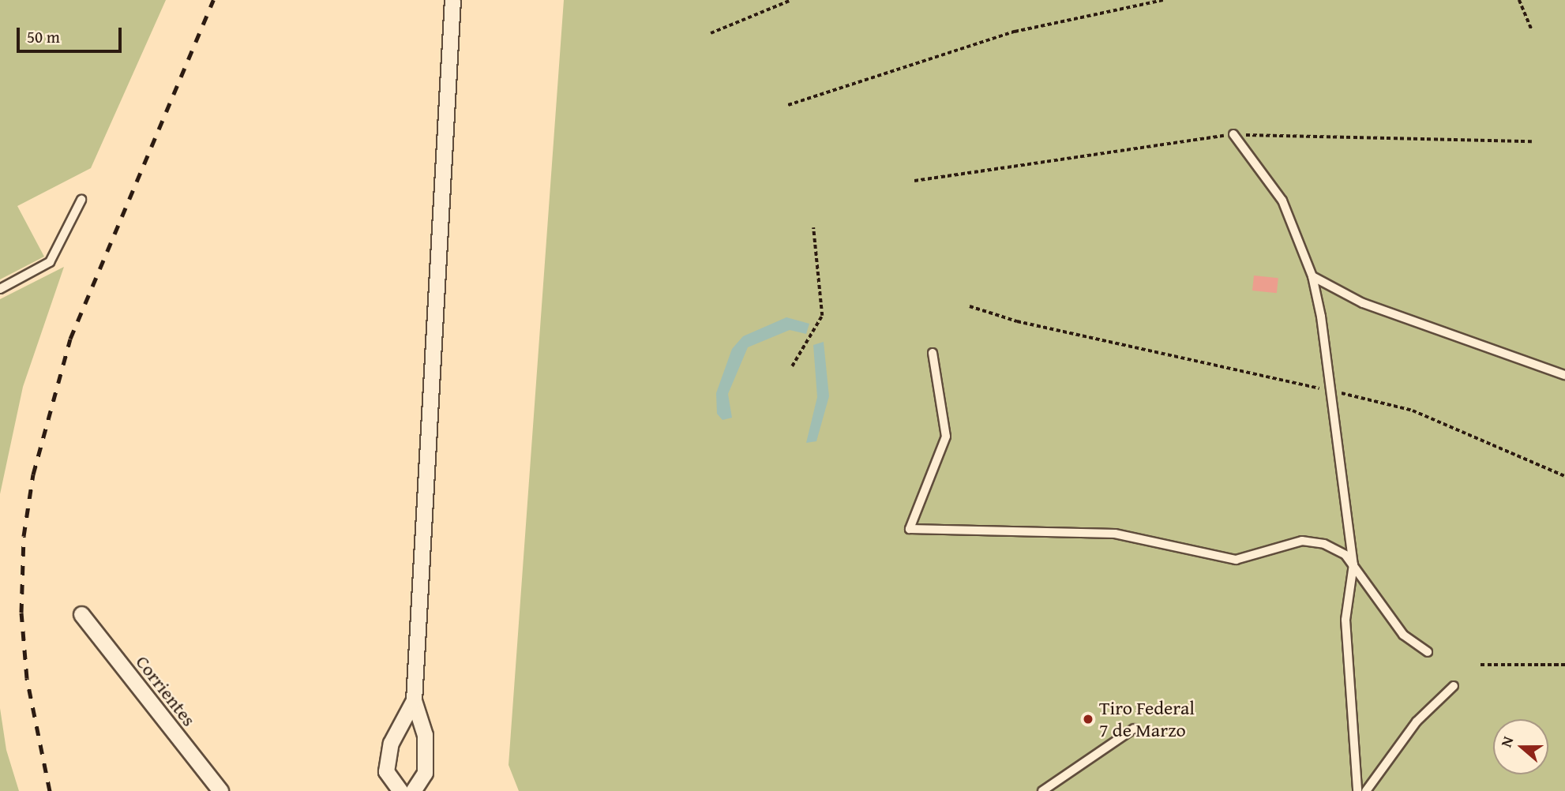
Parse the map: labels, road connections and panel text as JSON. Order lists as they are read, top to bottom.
{
  "streets": {
    "street": ["Corrientes"]
  },
  "places": ["Tiro Federal 7 de Marzo"],
  "scale_bar": "50 m",
  "north": "left"
}
